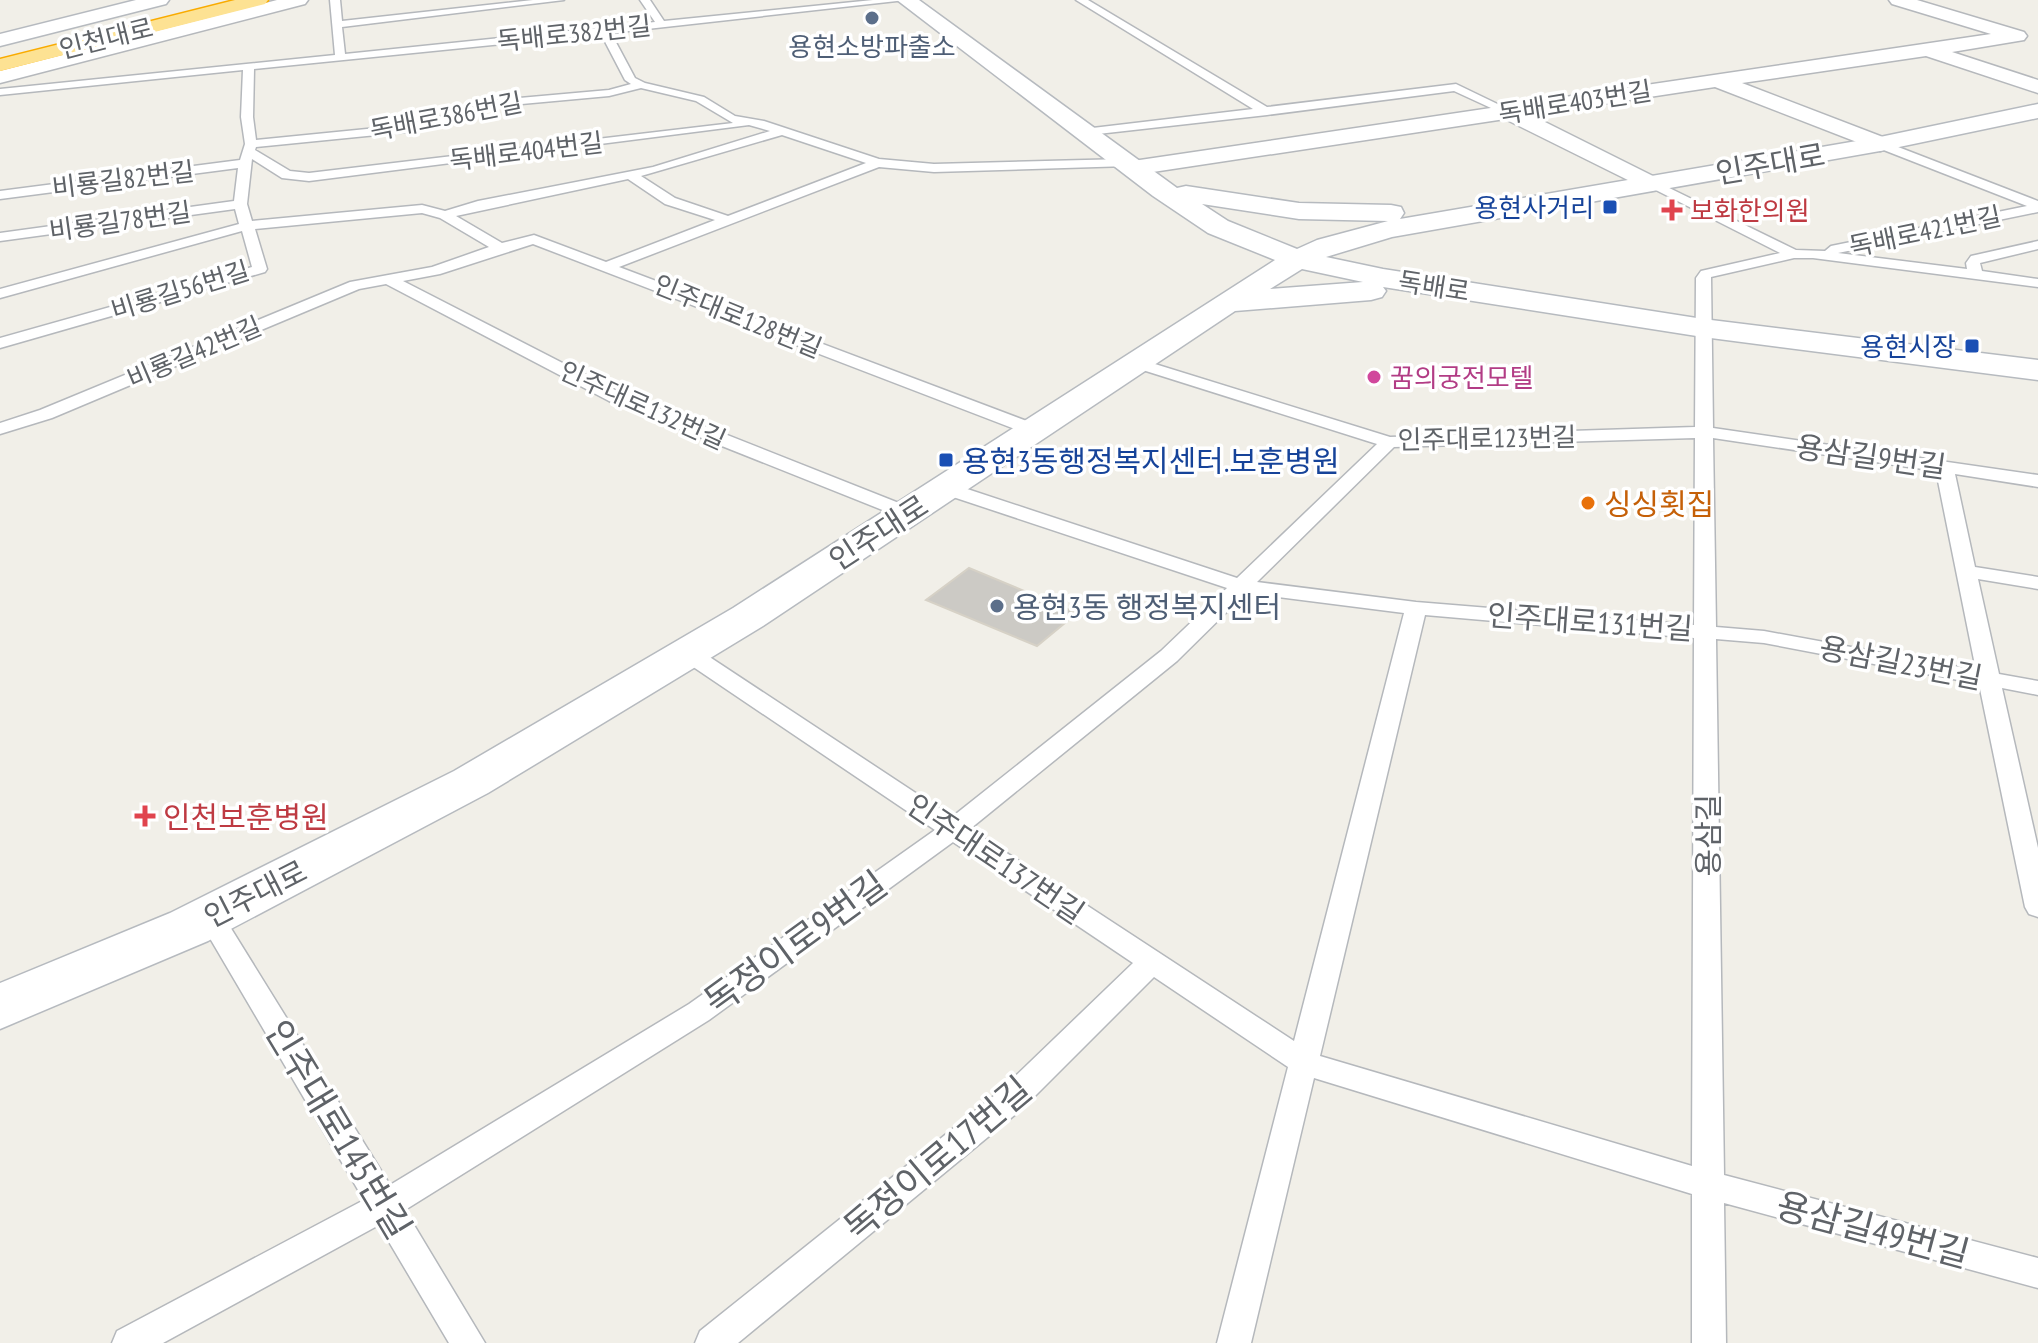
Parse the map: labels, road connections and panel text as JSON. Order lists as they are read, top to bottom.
{
  "streets": {
    "highway": ["인천대로"],
    "main road": ["인주대로", "독배로"],
    "street": ["독배로403번길"],
    "lane": [
      "독배로382번길",
      "독배로386번길",
      "독배로404번길",
      "비룡길82번길",
      "비룡길78번길",
      "독배로421번길",
      "비룡길56번길",
      "인주대로128번길",
      "비룡길42번길",
      "인주대로132번길",
      "인주대로123번길",
      "용삼길9번길",
      "인주대로131번길",
      "용삼길23번길",
      "용삼길",
      "인주대로137번길",
      "독정이로9번길",
      "인주대로145번길",
      "독정이로17번길",
      "용삼길49번길"
    ]
  },
  "crossings": [
    ["독배로382번길", "독배로"],
    ["독배로403번길", "독배로404번길"],
    ["독배로403번길", "독배로"],
    ["독배로386번길", "독배로404번길"],
    ["독배로386번길", "비룡길82번길"],
    ["독배로404번길", "비룡길82번길"],
    ["독배로404번길", "독배로"],
    ["인주대로", "독배로"],
    ["인주대로", "인주대로128번길"],
    ["인주대로", "인주대로132번길"],
    ["인주대로", "인주대로123번길"],
    ["인주대로", "인주대로131번길"],
    ["인주대로", "인주대로137번길"],
    ["인주대로", "인주대로145번길"],
    ["독배로421번길", "독배로"],
    ["독배로421번길", "용삼길"],
    ["독배로", "용삼길"],
    ["인주대로128번길", "비룡길42번길"],
    ["비룡길42번길", "인주대로132번길"],
    ["인주대로123번길", "용삼길9번길"],
    ["인주대로123번길", "용삼길"],
    ["인주대로123번길", "독정이로9번길"],
    ["용삼길9번길", "용삼길"],
    ["인주대로131번길", "용삼길23번길"],
    ["인주대로131번길", "용삼길"],
    ["인주대로131번길", "독정이로9번길"],
    ["용삼길", "인주대로137번길"],
    ["용삼길", "용삼길49번길"],
    ["인주대로137번길", "독정이로9번길"],
    ["인주대로137번길", "독정이로17번길"],
    ["인주대로137번길", "용삼길49번길"],
    ["독정이로9번길", "인주대로145번길"]
  ],
  "places": {
    "other": [
      "용현소방파출소",
      "꿈의궁전모텔",
      "싱싱횟집",
      "용현3동 행정복지센터"
    ],
    "transit": ["용현사거리", "용현시장", "용현3동행정복지센터.보훈병원"],
    "health": ["보화한의원", "인천보훈병원"]
  }
}
